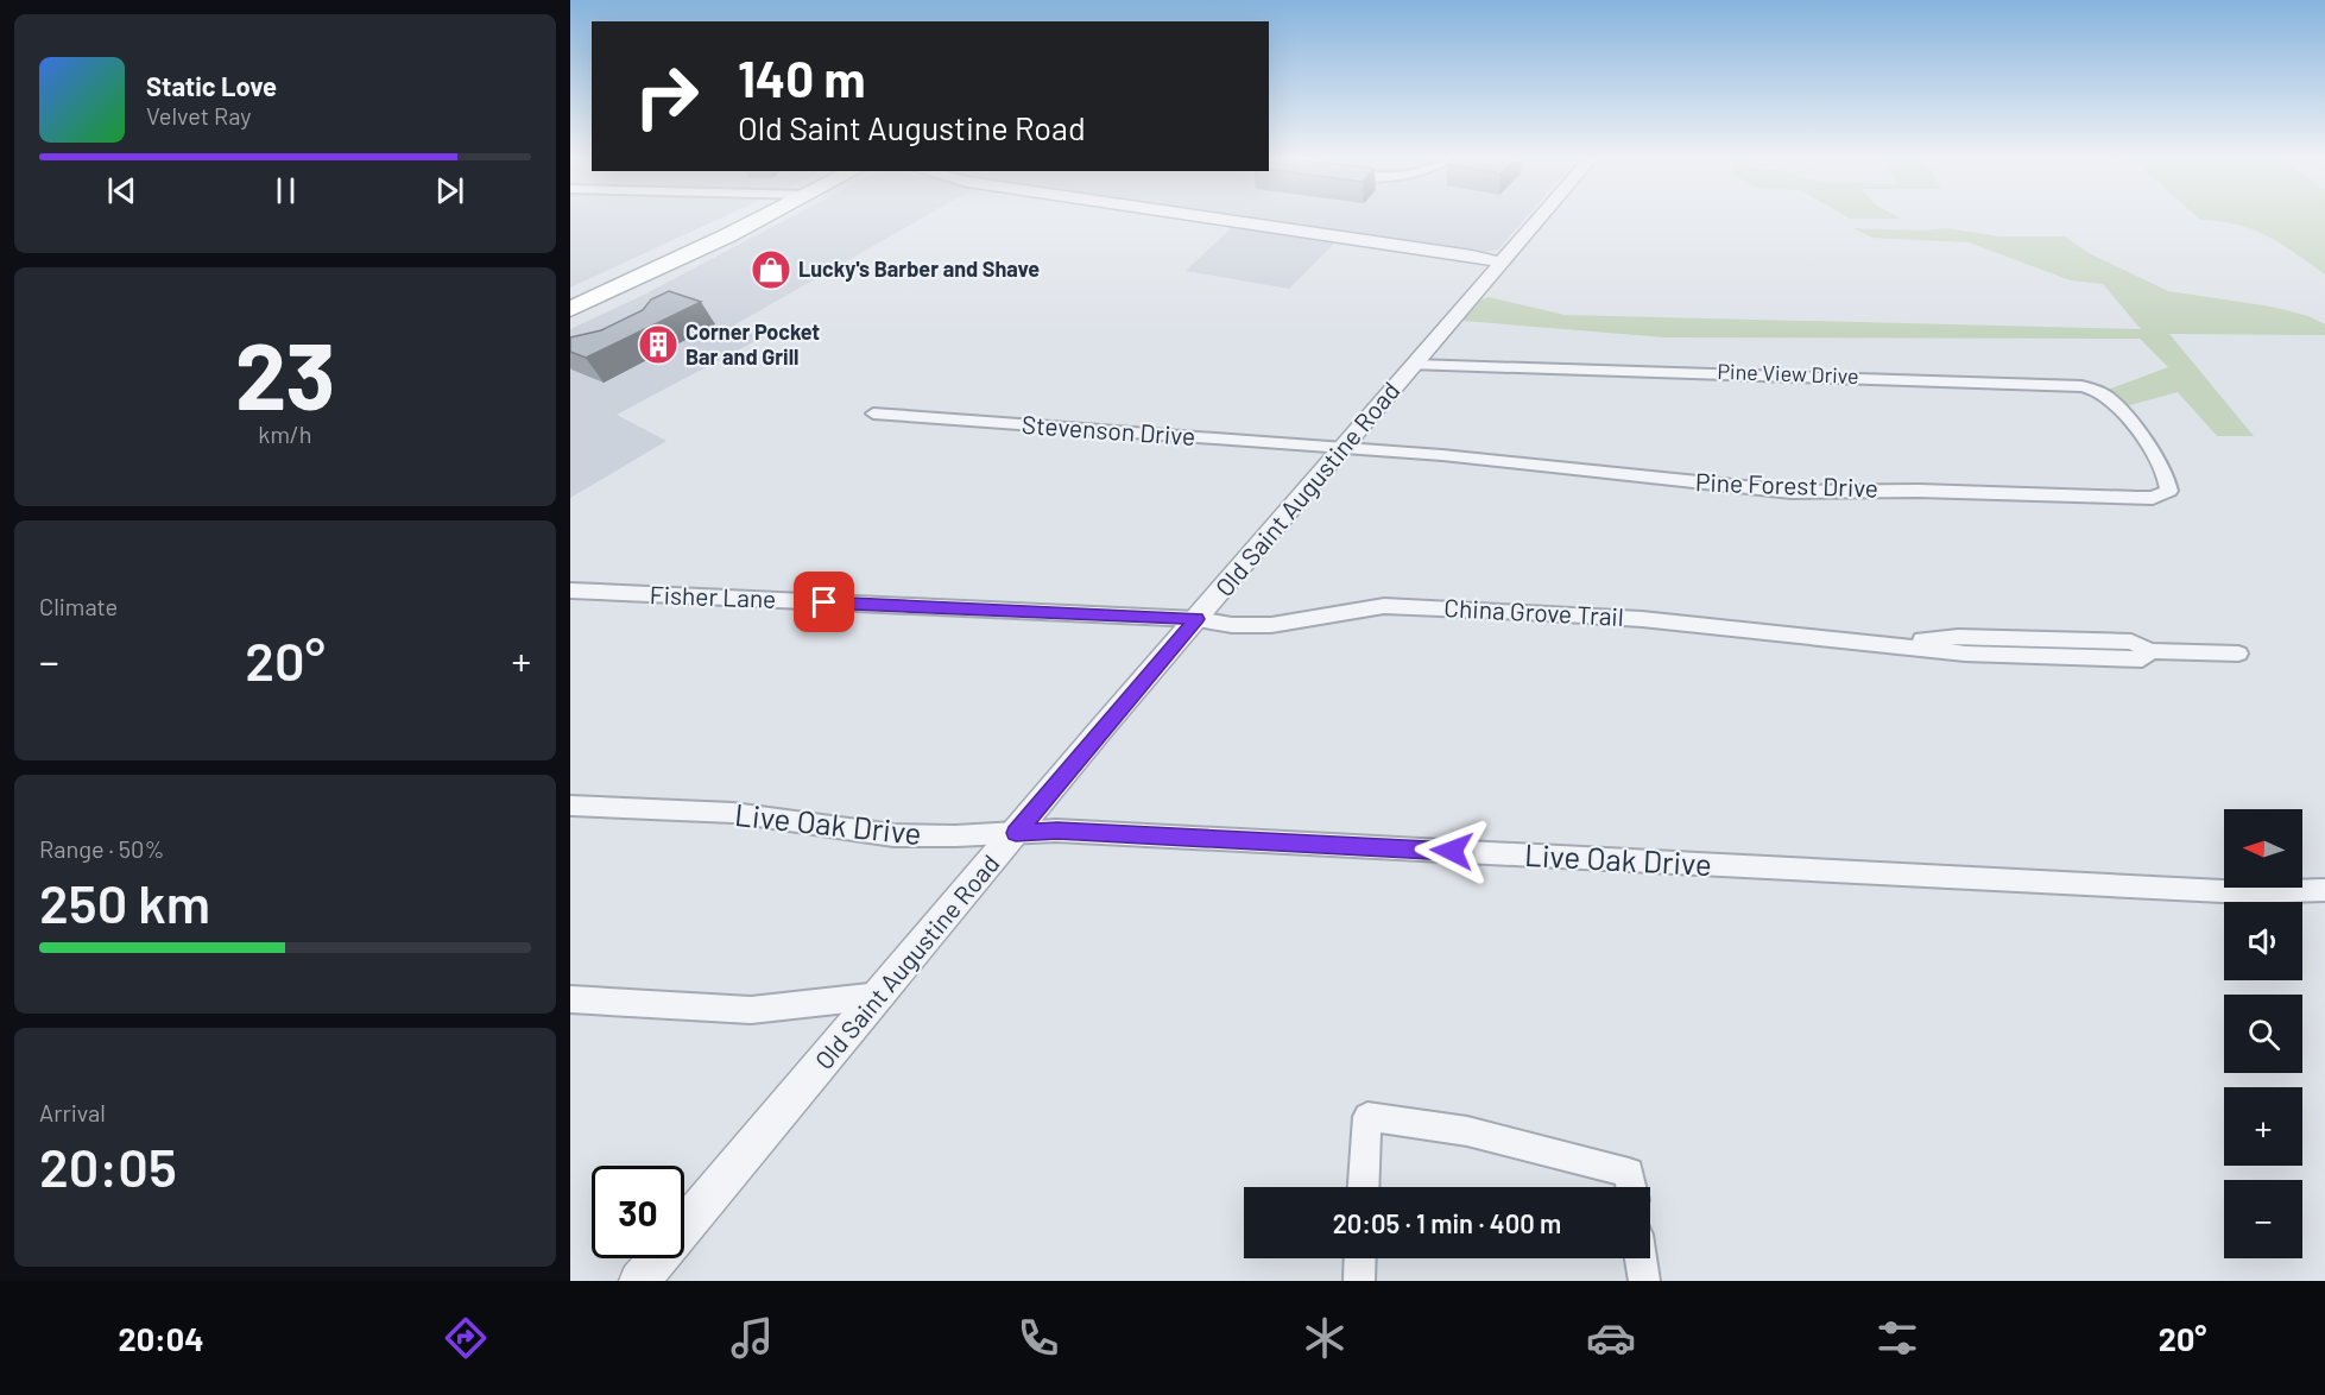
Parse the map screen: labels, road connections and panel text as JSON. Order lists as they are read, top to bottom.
{
  "streets": {
    "street": [
      "Pine View Drive",
      "Stevenson Drive",
      "Pine Forest Drive",
      "Old Saint Augustine Road",
      "Fisher Lane",
      "China Grove Trail",
      "Live Oak Drive"
    ]
  },
  "crossings": [
    ["Pine View Drive", "Pine Forest Drive"],
    ["Pine View Drive", "Old Saint Augustine Road"],
    ["Stevenson Drive", "Pine Forest Drive"],
    ["Stevenson Drive", "Old Saint Augustine Road"],
    ["Pine Forest Drive", "Old Saint Augustine Road"],
    ["Old Saint Augustine Road", "Fisher Lane"],
    ["Old Saint Augustine Road", "China Grove Trail"],
    ["Old Saint Augustine Road", "Live Oak Drive"],
    ["Fisher Lane", "China Grove Trail"]
  ],
  "places": {
    "shop": ["Lucky's Barber and Shave"],
    "building": ["Corner Pocket Bar and Grill"]
  },
  "north": "left",
  "page": {
    "turn": ["140 m", "Old Saint Augustine Road"],
    "song": ["Static Love", "Velvet Ray"],
    "tile": [
      ["23", "km/h"],
      "Climate",
      ["Range · 50%", "250 km"],
      ["Arrival", "20:05"]
    ],
    "heat": ["−", "20°", "+"],
    "map_buttons": ["+", "−"],
    "limit": "30",
    "trip": "20:05 · 1 min · 400 m",
    "tabs": ["20:04", "20°"]
  }
}
